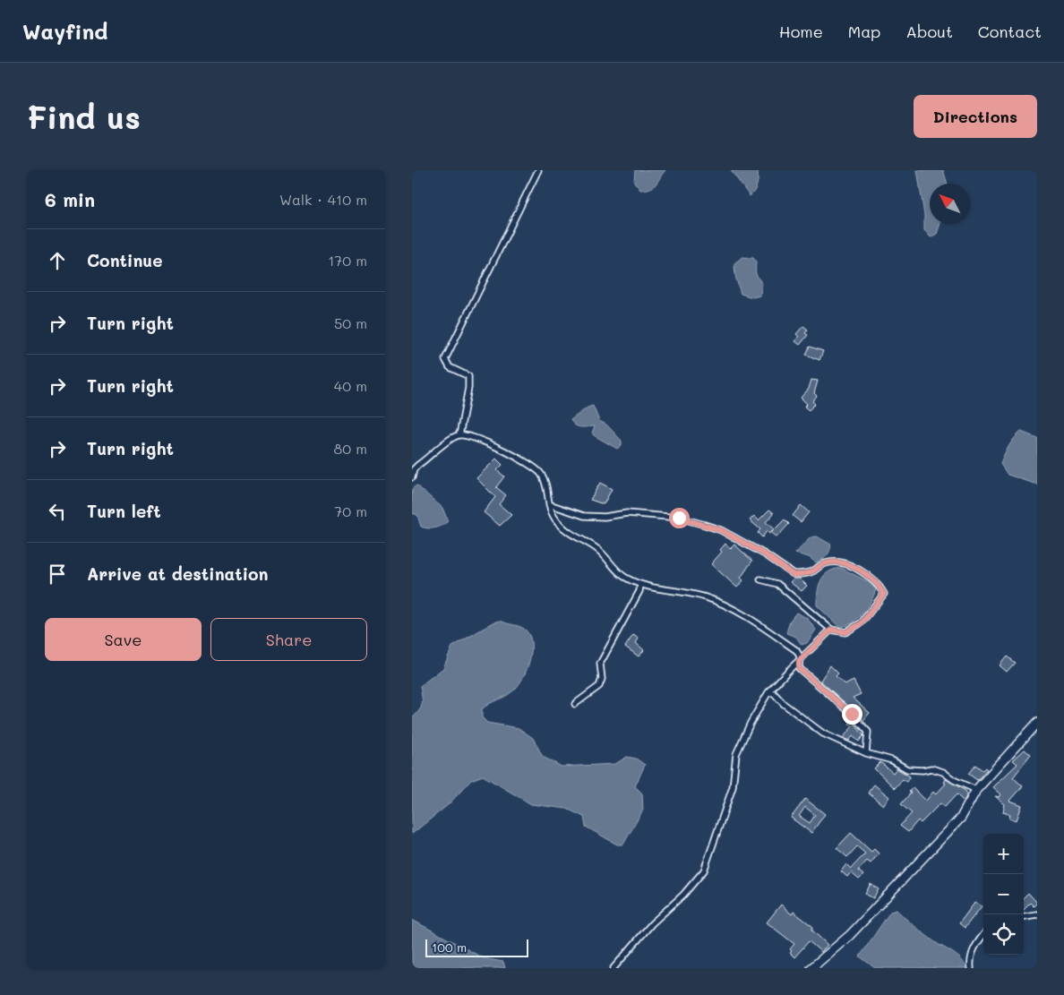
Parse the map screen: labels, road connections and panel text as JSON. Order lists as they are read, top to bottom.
{
  "scale_bar": "100 m",
  "north": "top left",
  "page": {
    "header": "Wayfind",
    "nav": [
      "Home",
      "Map",
      "About",
      "Contact"
    ],
    "buttons": [
      "Directions",
      ["Save", "Share"]
    ],
    "title": "Find us",
    "heading": ["6 min", "Walk · 410 m"],
    "list": [
      ["Continue", "170 m"],
      ["Turn right", "50 m"],
      ["Turn right", "40 m"],
      ["Turn right", "80 m"],
      ["Turn left", "70 m"],
      "Arrive at destination"
    ],
    "map_buttons": ["+", "−"],
    "scale": "100 m"
  }
}
